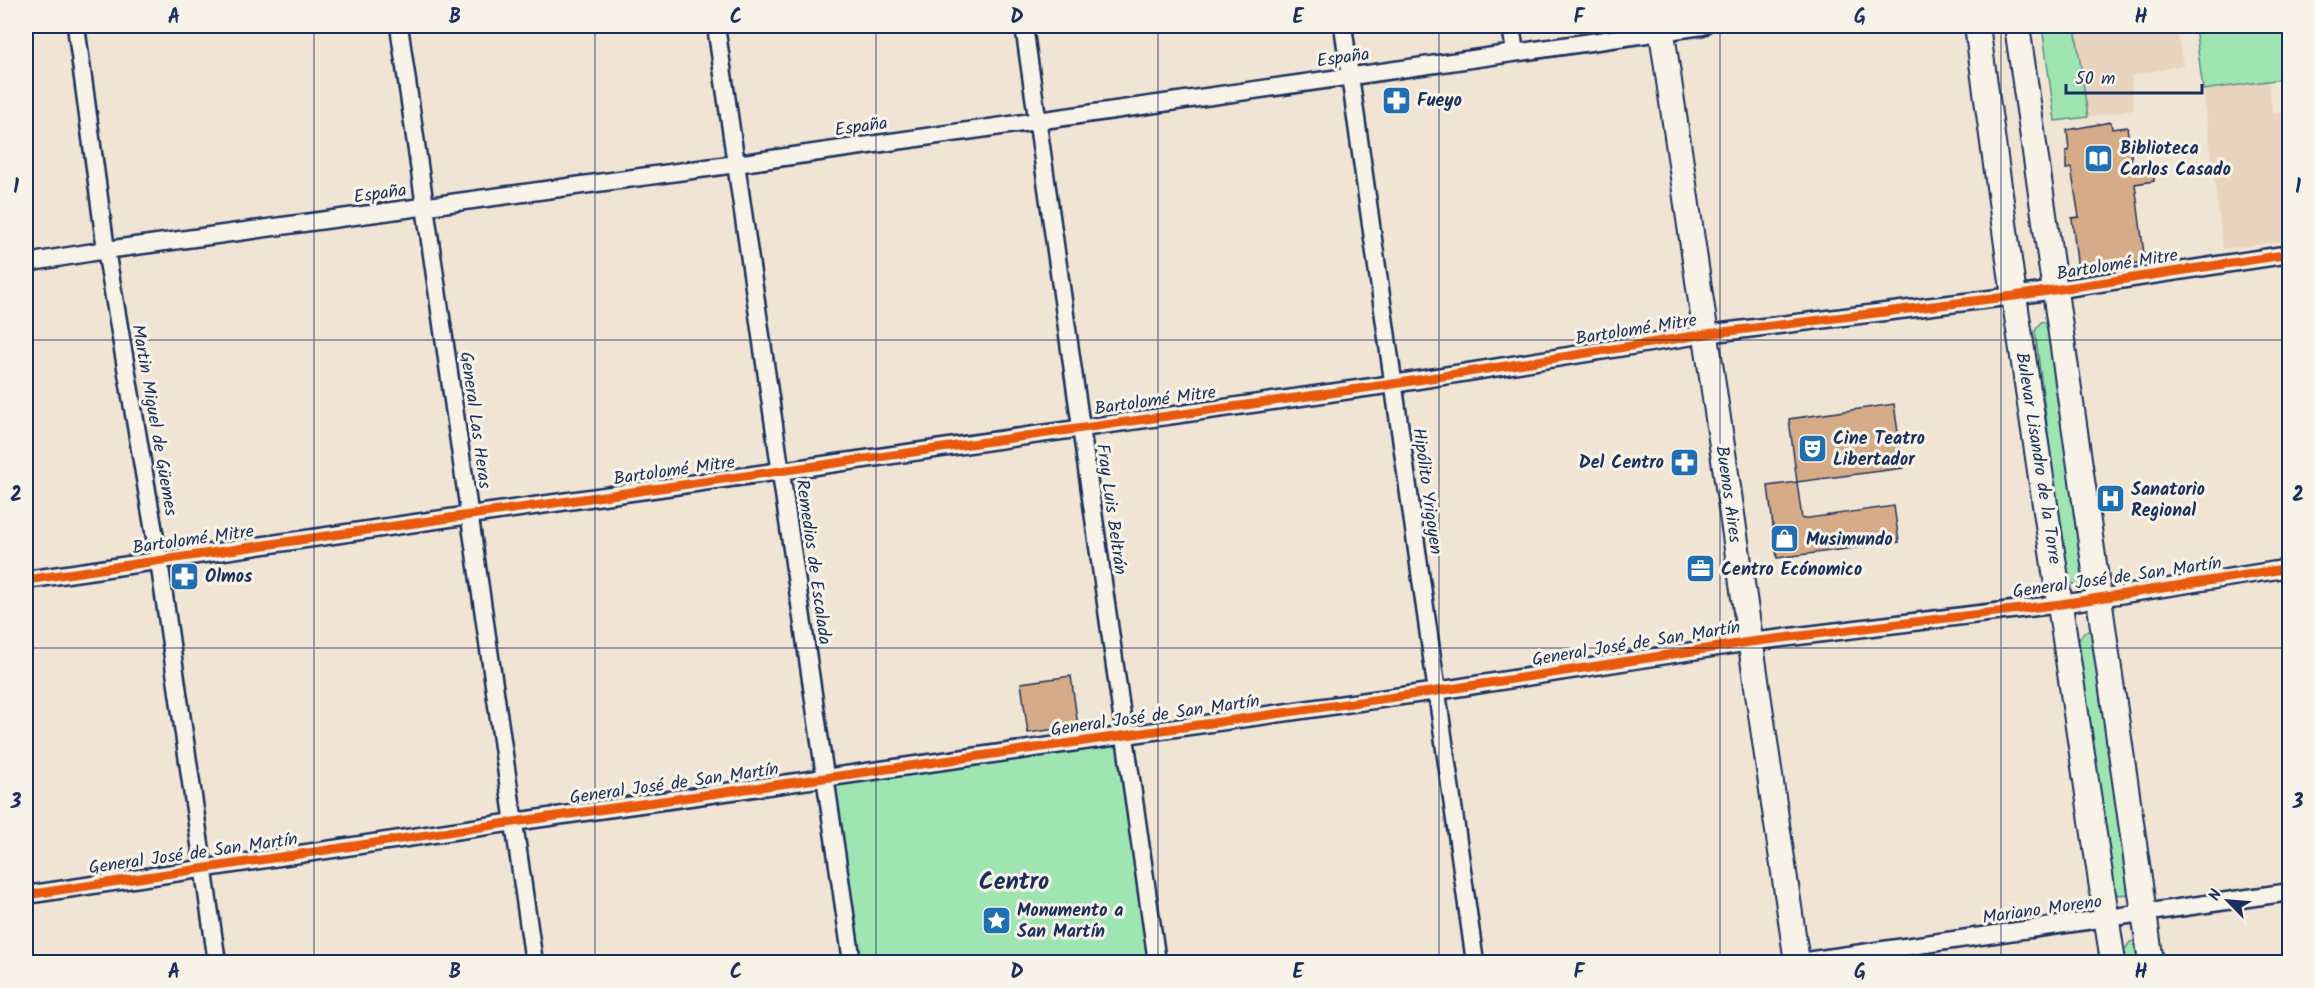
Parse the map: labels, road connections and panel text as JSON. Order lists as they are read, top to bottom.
{
  "streets": {
    "main road": ["Bulevar Lisandro de la Torre", "Buenos Aires"],
    "street": [
      "España",
      "Bartolomé Mitre",
      "Martin Miguel de Güemes",
      "General Las Heras",
      "Hipólito Yrigoyen",
      "Fray Luis Beltrán",
      "Remedios de Escalada",
      "General José de San Martín",
      "Mariano Moreno"
    ]
  },
  "crossings": [
    ["España", "Martin Miguel de Güemes"],
    ["España", "General Las Heras"],
    ["España", "Hipólito Yrigoyen"],
    ["España", "Buenos Aires"],
    ["España", "Fray Luis Beltrán"],
    ["España", "Remedios de Escalada"],
    ["Bartolomé Mitre", "Martin Miguel de Güemes"],
    ["Bartolomé Mitre", "General Las Heras"],
    ["Bartolomé Mitre", "Bulevar Lisandro de la Torre"],
    ["Bartolomé Mitre", "Hipólito Yrigoyen"],
    ["Bartolomé Mitre", "Buenos Aires"],
    ["Bartolomé Mitre", "Fray Luis Beltrán"],
    ["Bartolomé Mitre", "Remedios de Escalada"],
    ["Martin Miguel de Güemes", "General José de San Martín"],
    ["General Las Heras", "General José de San Martín"],
    ["Bulevar Lisandro de la Torre", "General José de San Martín"],
    ["Bulevar Lisandro de la Torre", "Mariano Moreno"],
    ["Hipólito Yrigoyen", "General José de San Martín"],
    ["Buenos Aires", "General José de San Martín"],
    ["Buenos Aires", "Mariano Moreno"],
    ["Fray Luis Beltrán", "General José de San Martín"],
    ["Remedios de Escalada", "General José de San Martín"]
  ],
  "districts": ["Centro"],
  "places": {
    "pharmacy": ["Fueyo", "Del Centro", "Olmos"],
    "library": ["Biblioteca Carlos Casado"],
    "theatre": ["Cine Teatro Libertador"],
    "hospital": ["Sanatorio Regional"],
    "shop": ["Musimundo"],
    "office": ["Centro Ecónomico"],
    "place": ["Monumento a San Martín"]
  },
  "scale_bar": "50 m",
  "north": "top left",
  "grid": {
    "columns": [
      "A",
      "B",
      "C",
      "D",
      "E",
      "F",
      "G",
      "H"
    ],
    "rows": ["1", "2", "3"]
  }
}
